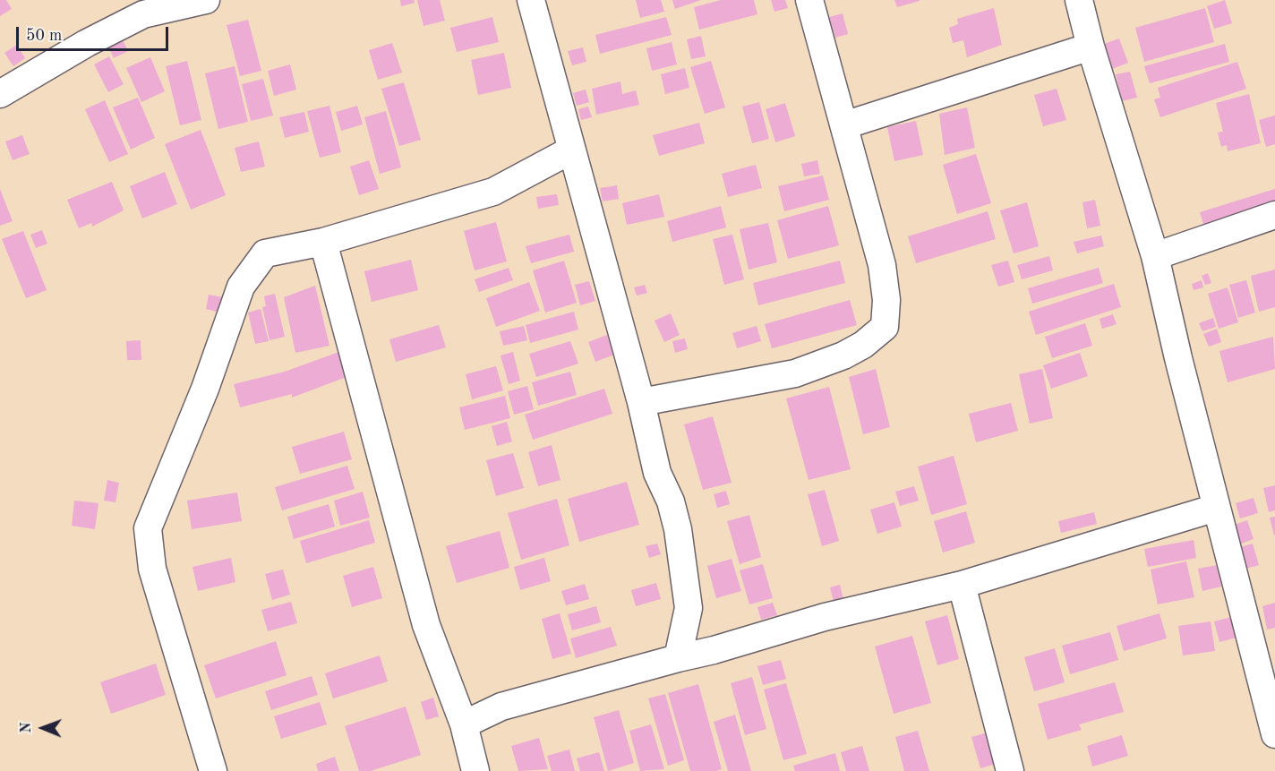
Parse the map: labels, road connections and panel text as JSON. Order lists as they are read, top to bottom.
{
  "scale_bar": "50 m",
  "north": "left"
}
